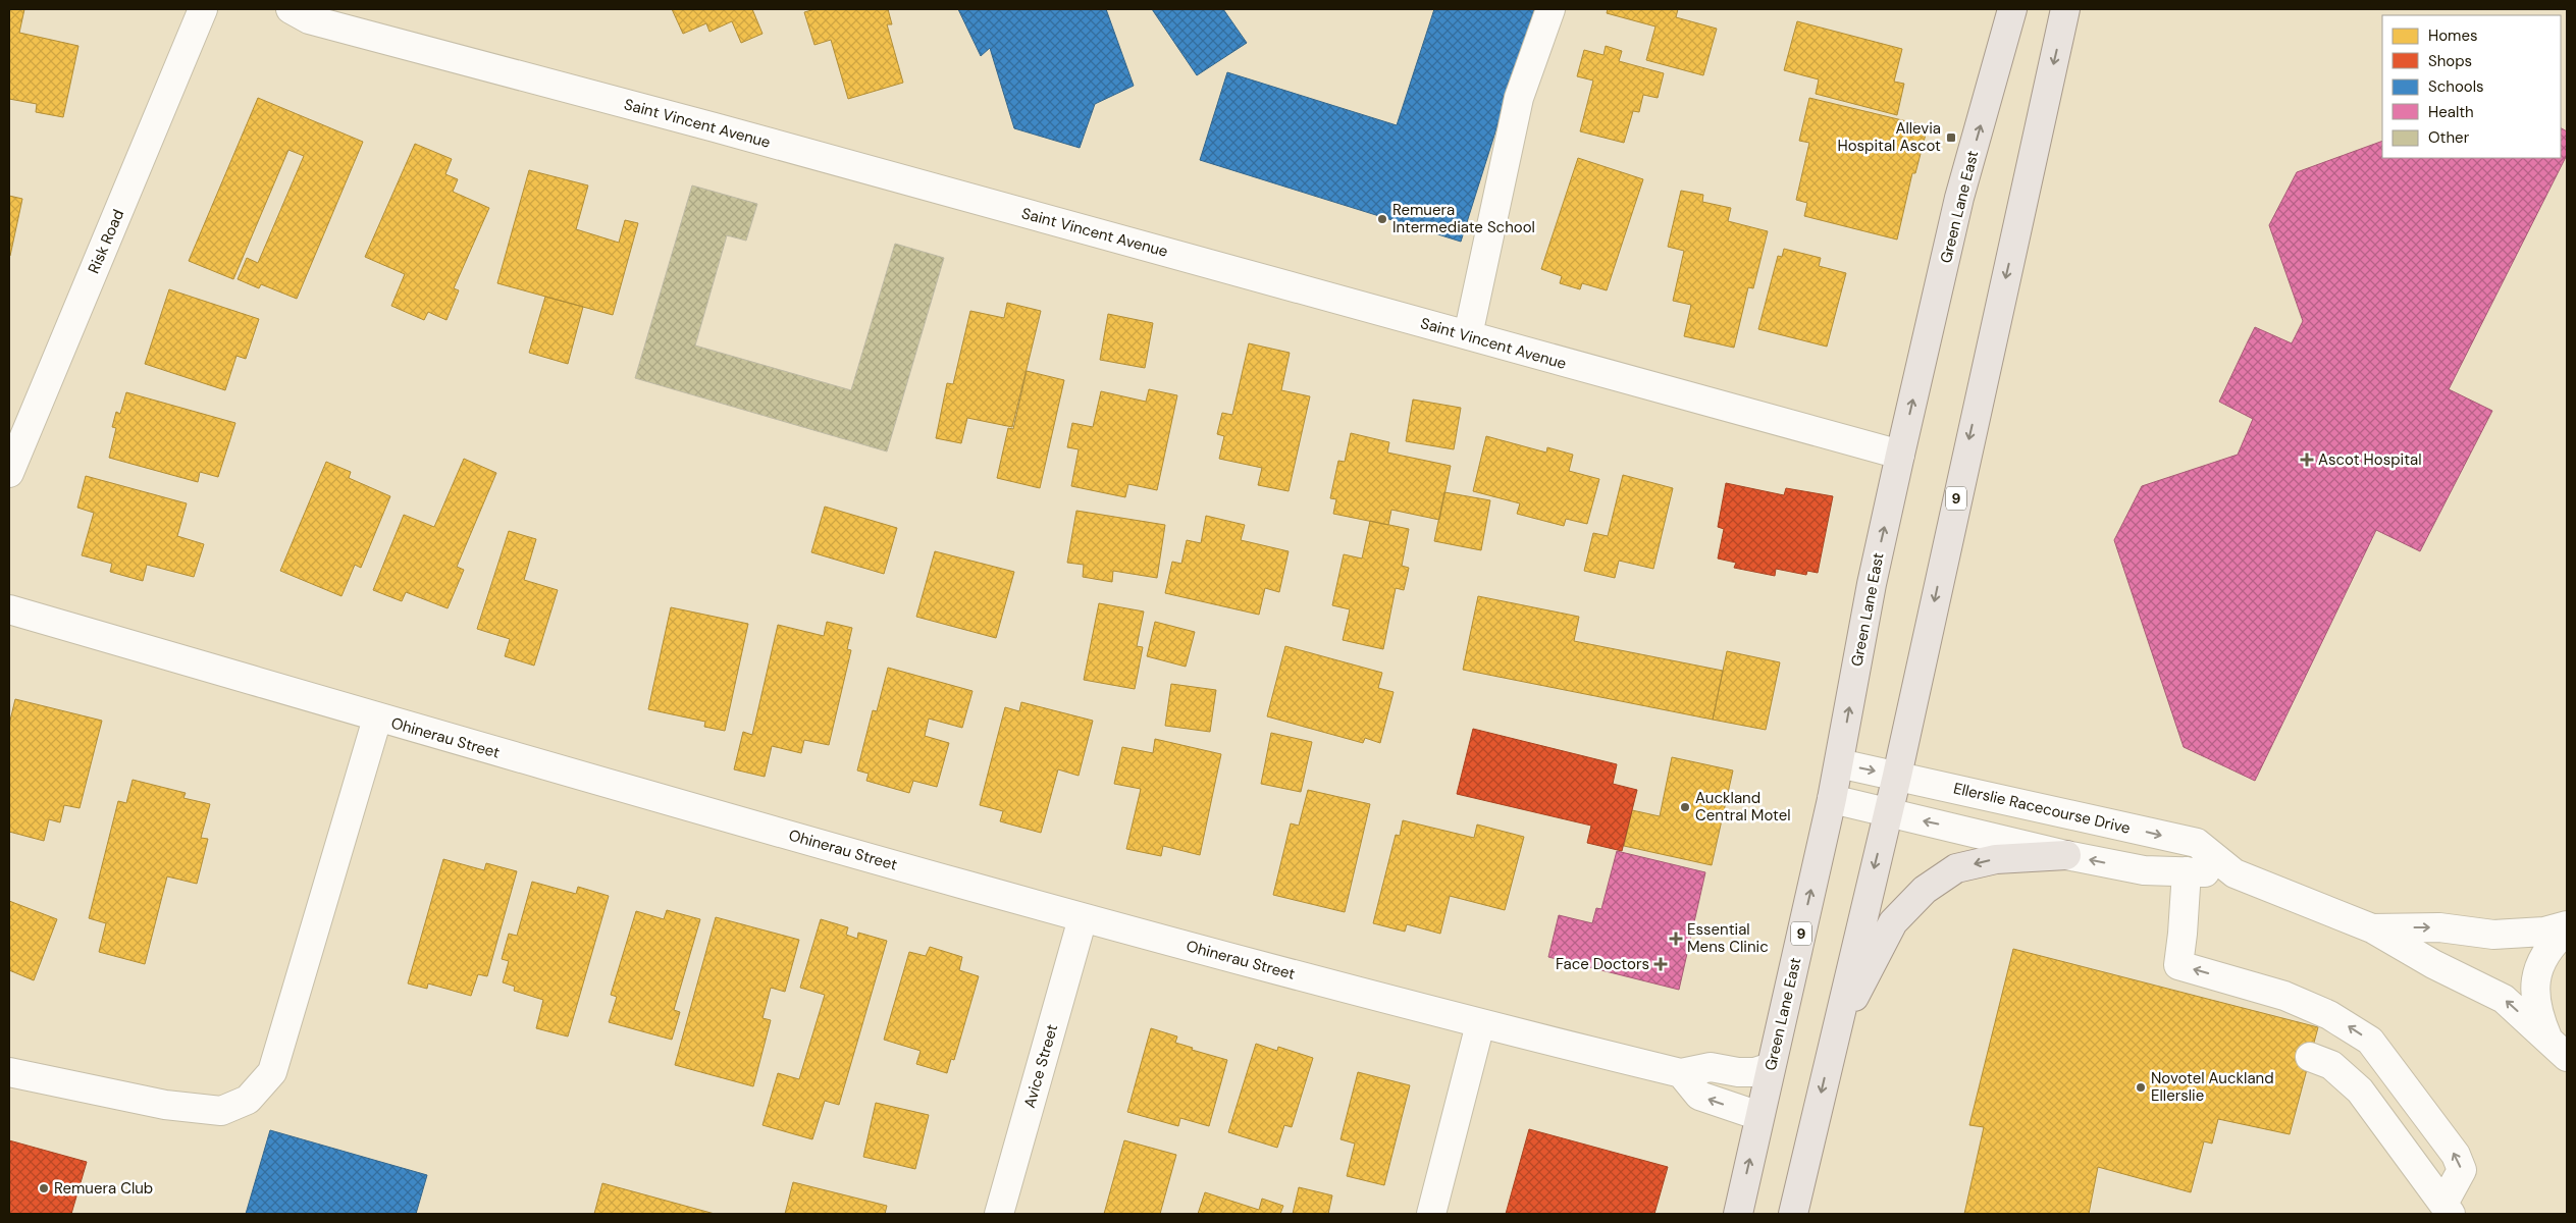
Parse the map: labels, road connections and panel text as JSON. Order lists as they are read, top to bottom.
{
  "streets": {
    "main road": ["Green Lane East", "9"],
    "street": [
      "Saint Vincent Avenue",
      "Risk Road",
      "Ohinerau Street",
      "Ellerslie Racecourse Drive",
      "Avice Street"
    ]
  },
  "crossings": [
    ["Saint Vincent Avenue", "Green Lane East"],
    ["Green Lane East", "Ohinerau Street"],
    ["Green Lane East", "Ellerslie Racecourse Drive"],
    ["9", "Ellerslie Racecourse Drive"],
    ["Ohinerau Street", "Avice Street"]
  ],
  "places": {
    "transit": ["Allevia Hospital Ascot"],
    "other": [
      "Remuera Intermediate School",
      "Auckland Central Motel",
      "Novotel Auckland Ellerslie",
      "Remuera Club"
    ],
    "health": ["Ascot Hospital", "Essential Mens Clinic", "Face Doctors"]
  },
  "legend": [
    "Homes",
    "Shops",
    "Schools",
    "Health",
    "Other"
  ]
}
